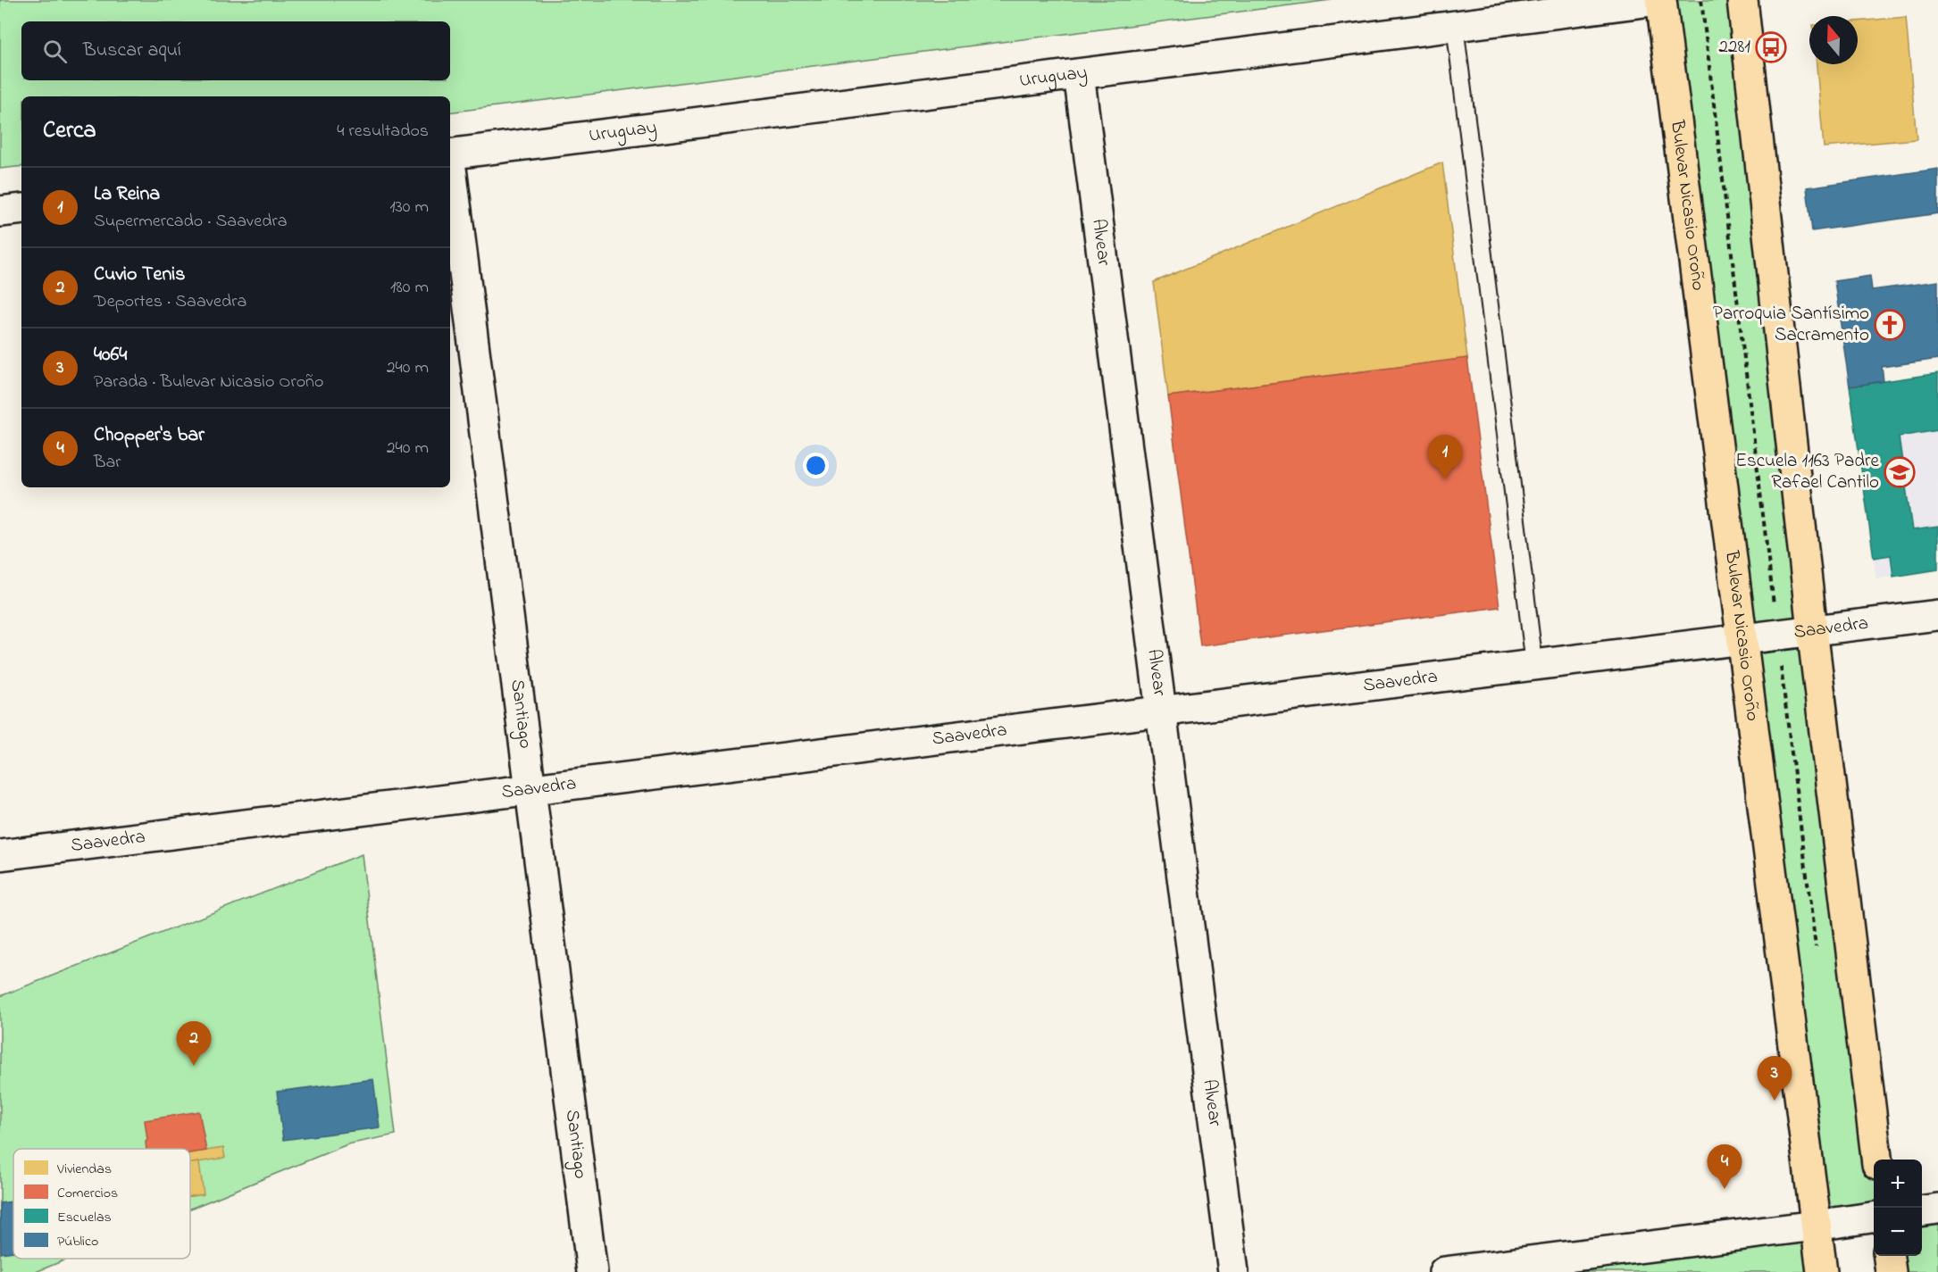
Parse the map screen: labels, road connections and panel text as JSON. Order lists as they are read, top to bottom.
{
  "streets": {
    "main road": ["Bulevar Nicasio Oroño"],
    "street": [
      "Uruguay",
      "Alvear",
      "Saavedra",
      "Santiago"
    ]
  },
  "crossings": [
    ["Uruguay", "Bulevar Nicasio Oroño"],
    ["Uruguay", "Alvear"],
    ["Bulevar Nicasio Oroño", "Saavedra"],
    ["Alvear", "Saavedra"],
    ["Saavedra", "Santiago"]
  ],
  "places": {
    "bus stop": ["2281"],
    "church": ["Parroquia Santísimo Sacramento"],
    "school or university": ["Escuela 1163 Padre Rafael Cantilo"]
  },
  "legend": [
    "Viviendas",
    "Comercios",
    "Escuelas",
    "Público"
  ],
  "north": "top",
  "page": {
    "search": "Buscar aquí",
    "heading": ["Cerca", "4 resultados"],
    "list": [
      {
        "mark": "1",
        "name": "La Reina",
        "note": "Supermercado · Saavedra",
        "value": "130 m"
      },
      {
        "mark": "2",
        "name": "Cuvio Tenis",
        "note": "Deportes · Saavedra",
        "value": "180 m"
      },
      {
        "mark": "3",
        "name": "4064",
        "note": "Parada · Bulevar Nicasio Oroño",
        "value": "240 m"
      },
      {
        "mark": "4",
        "name": "Chopper's bar",
        "note": "Bar",
        "value": "240 m"
      }
    ],
    "pins": [
      "1",
      "2",
      "3",
      "4"
    ],
    "map_buttons": ["+", "−"]
  }
}
